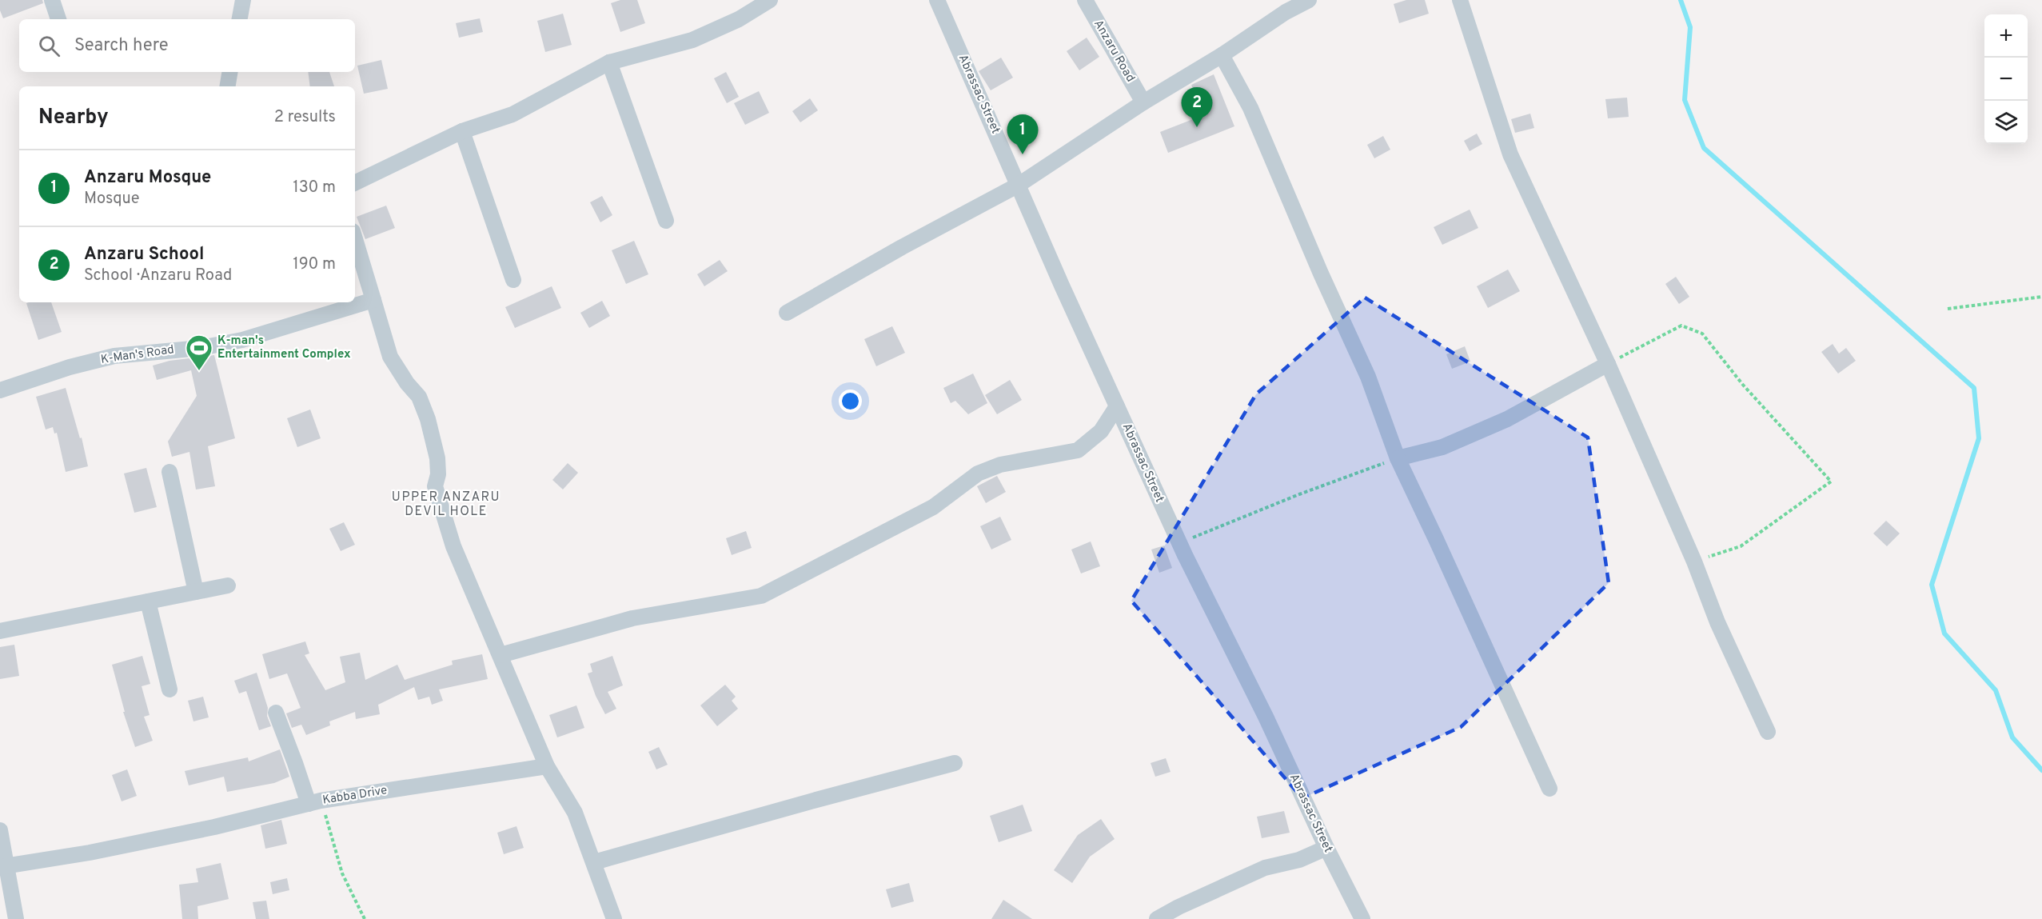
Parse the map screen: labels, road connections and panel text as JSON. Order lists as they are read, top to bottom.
{
  "streets": {
    "street": [
      "Anzaru Road",
      "Abrassac Street",
      "K-Man's Road",
      "Kabba Drive"
    ]
  },
  "districts": ["UPPER ANZARU DEVIL HOLE"],
  "places": {
    "sports": ["K-man's Entertainment Complex"]
  },
  "page": {
    "map_buttons": ["+", "−"],
    "search": "Search here",
    "heading": ["Nearby", "2 results"],
    "pins": ["2", "1"],
    "list": [
      {
        "mark": "1",
        "name": "Anzaru Mosque",
        "note": "Mosque",
        "value": "130 m"
      },
      {
        "mark": "2",
        "name": "Anzaru School",
        "note": "School · Anzaru Road",
        "value": "190 m"
      }
    ]
  }
}
